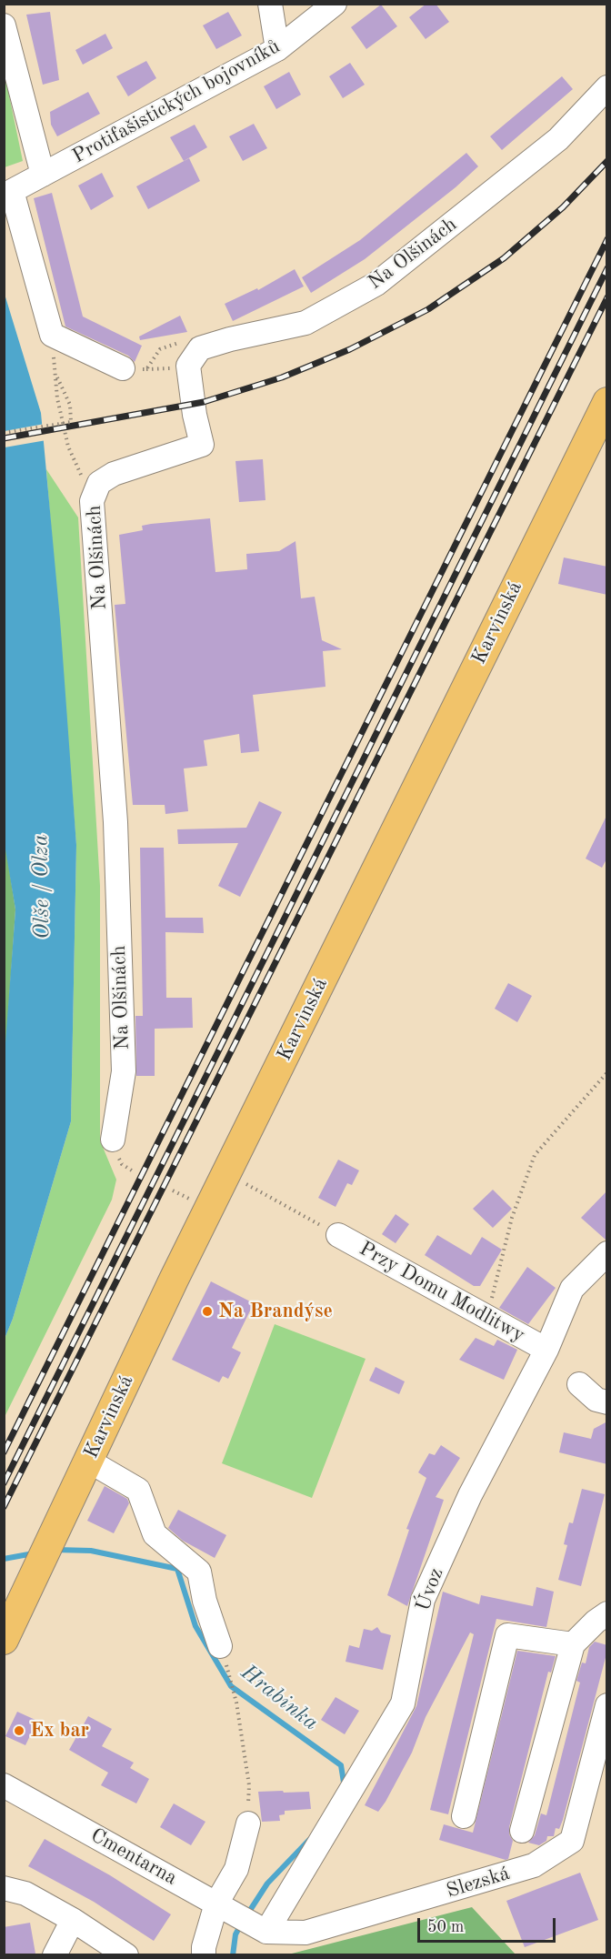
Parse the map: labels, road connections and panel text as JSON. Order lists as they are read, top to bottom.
{
  "streets": {
    "main road": ["Karvinská"],
    "street": [
      "Protifašistických bojovníků",
      "Na Olšinách",
      "Przy Domu Modlitwy",
      "Úvoz",
      "Cmentarna",
      "Slezská"
    ]
  },
  "crossings": [
    ["Przy Domu Modlitwy", "Úvoz"],
    ["Úvoz", "Slezská"],
    ["Cmentarna", "Slezská"]
  ],
  "water": ["Olše / Olza", "Hrabinka"],
  "places": ["Na Brandýse", "Ex bar"],
  "scale_bar": "50 m"
}
